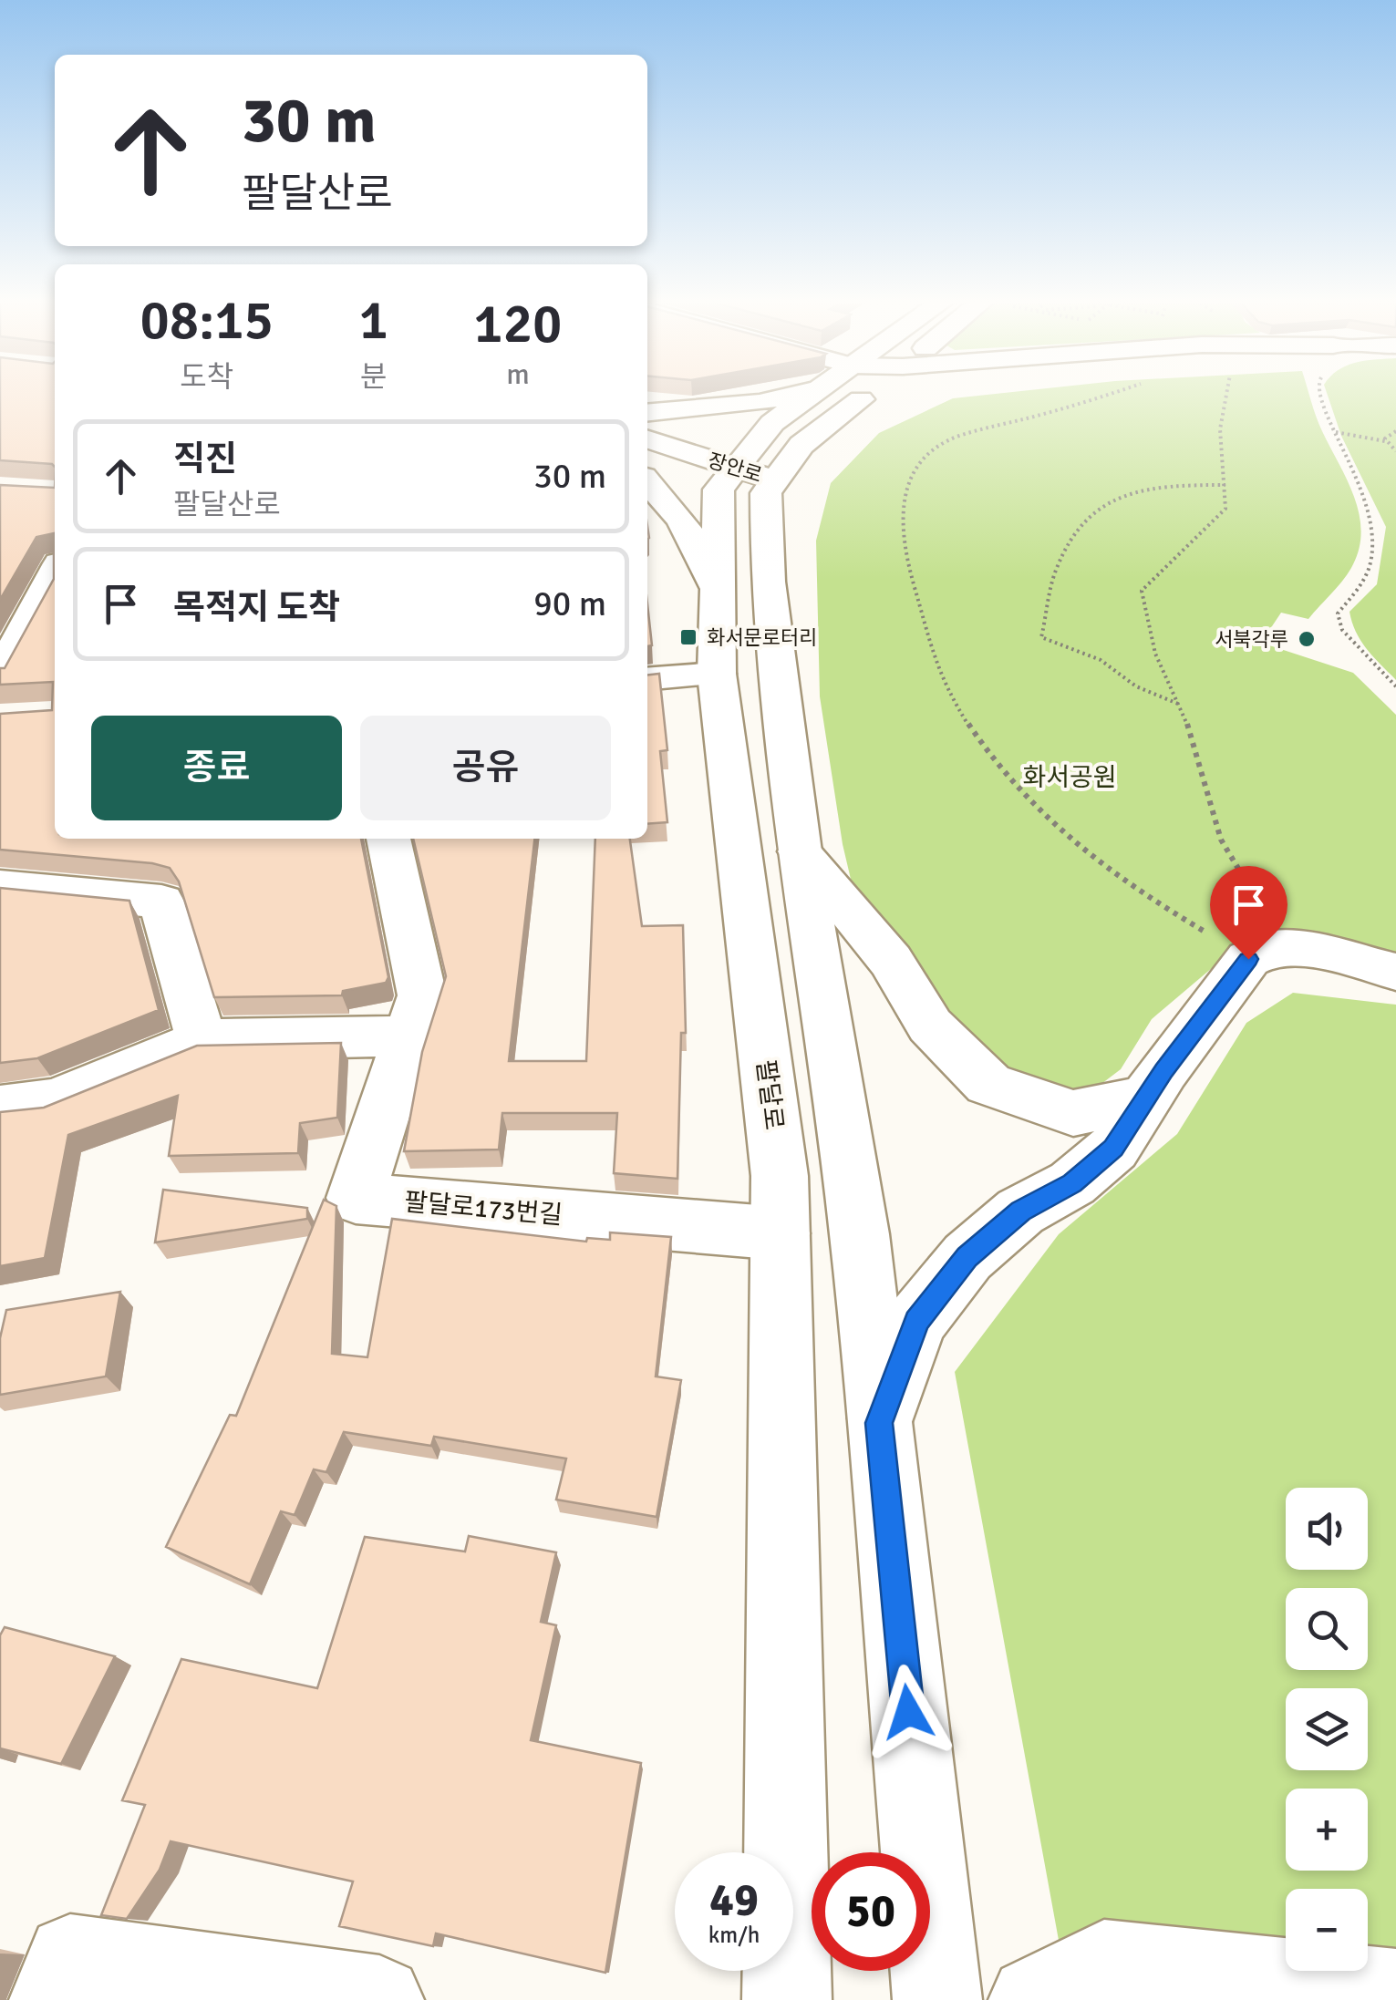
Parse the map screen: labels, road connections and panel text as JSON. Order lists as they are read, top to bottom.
{
  "streets": {
    "main road": ["장안로", "팔달로", "팔달로173번길"]
  },
  "crossings": [
    ["장안로", "팔달로"],
    ["팔달로", "팔달로173번길"]
  ],
  "parks": ["화서공원"],
  "places": {
    "transit": ["화서문로터리"],
    "other": ["서북각루"]
  },
  "page": {
    "turn": ["30 m", "팔달산로"],
    "eta": [
      "08:15",
      "도착",
      "1",
      "분",
      "120",
      "m"
    ],
    "list": [
      {
        "name": "직진",
        "note": "팔달산로",
        "value": "30 m"
      },
      {
        "name": "목적지 도착",
        "value": "90 m"
      }
    ],
    "buttons": ["종료", "공유"],
    "map_buttons": ["+", "−"],
    "speed": "49 km/h",
    "limit": "50"
  }
}
